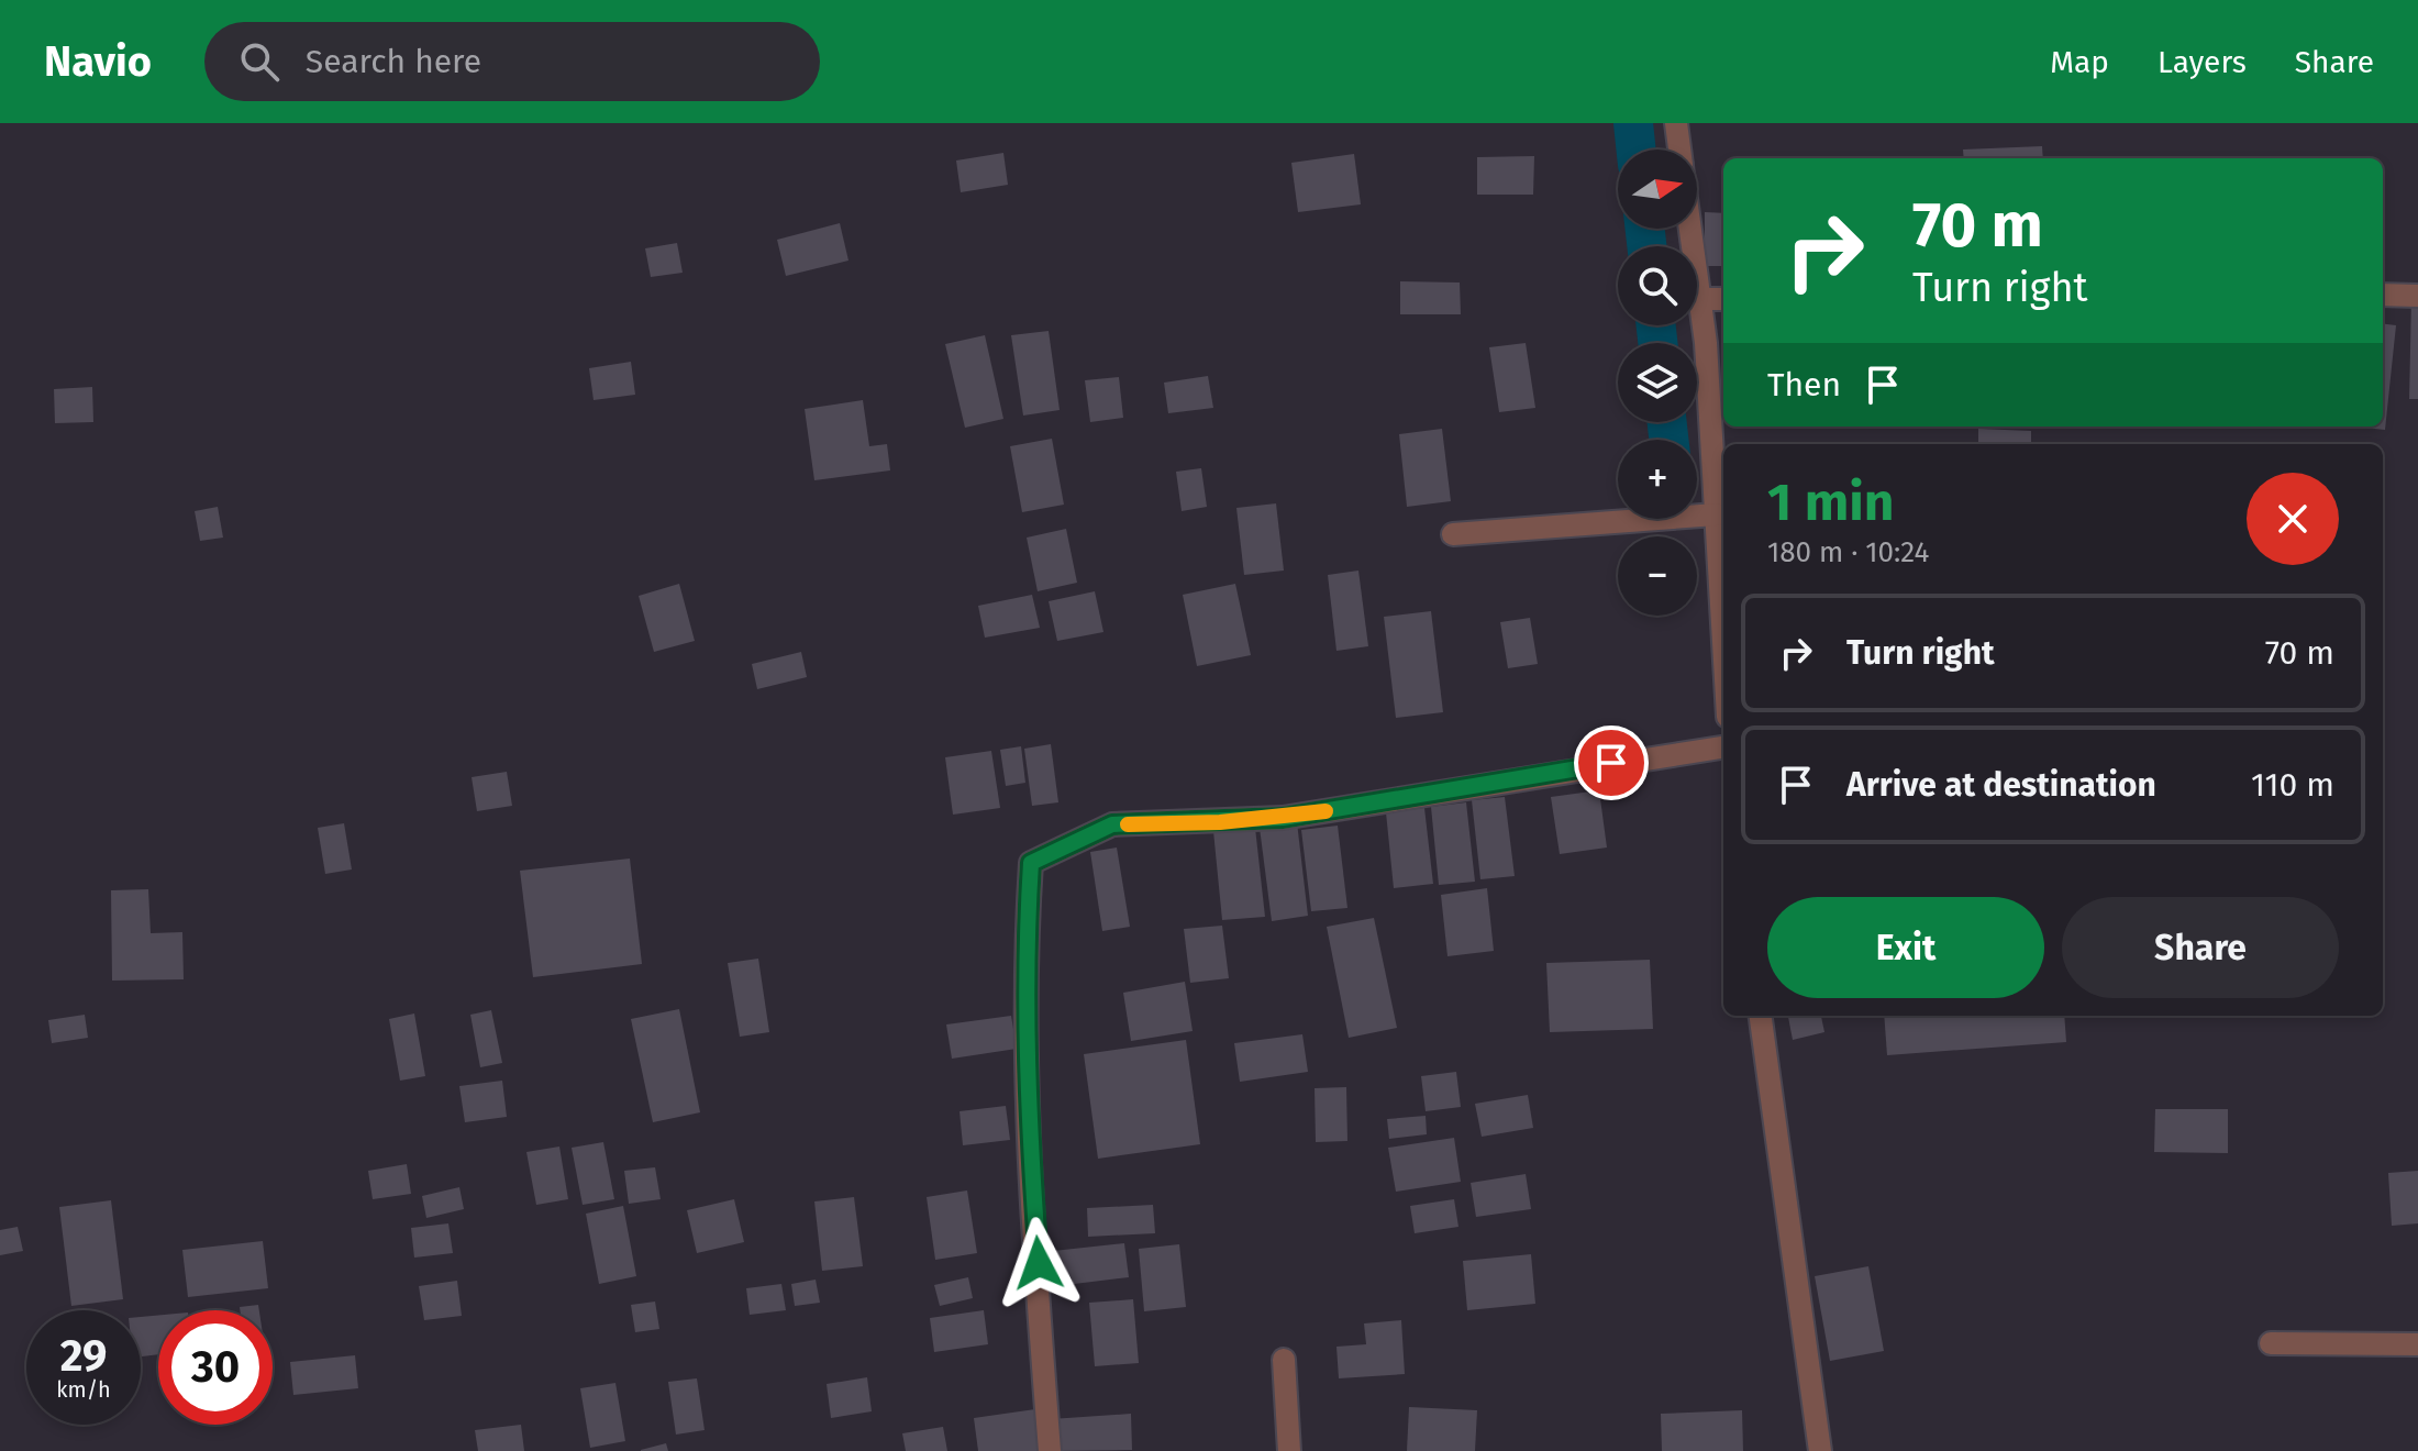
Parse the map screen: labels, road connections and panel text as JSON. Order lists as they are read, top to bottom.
{
  "north": "right",
  "page": {
    "header": "Navio",
    "search": "Search here",
    "nav": ["Map", "Layers", "Share"],
    "map_buttons": ["+", "−"],
    "turn": ["70 m", "Turn right"],
    "then": "Then",
    "heading": ["1 min", "180 m · 10:24"],
    "list": [
      {
        "name": "Turn right",
        "value": "70 m"
      },
      {
        "name": "Arrive at destination",
        "value": "110 m"
      }
    ],
    "buttons": ["Exit", "Share"],
    "speed": "29 km/h",
    "limit": "30"
  }
}
